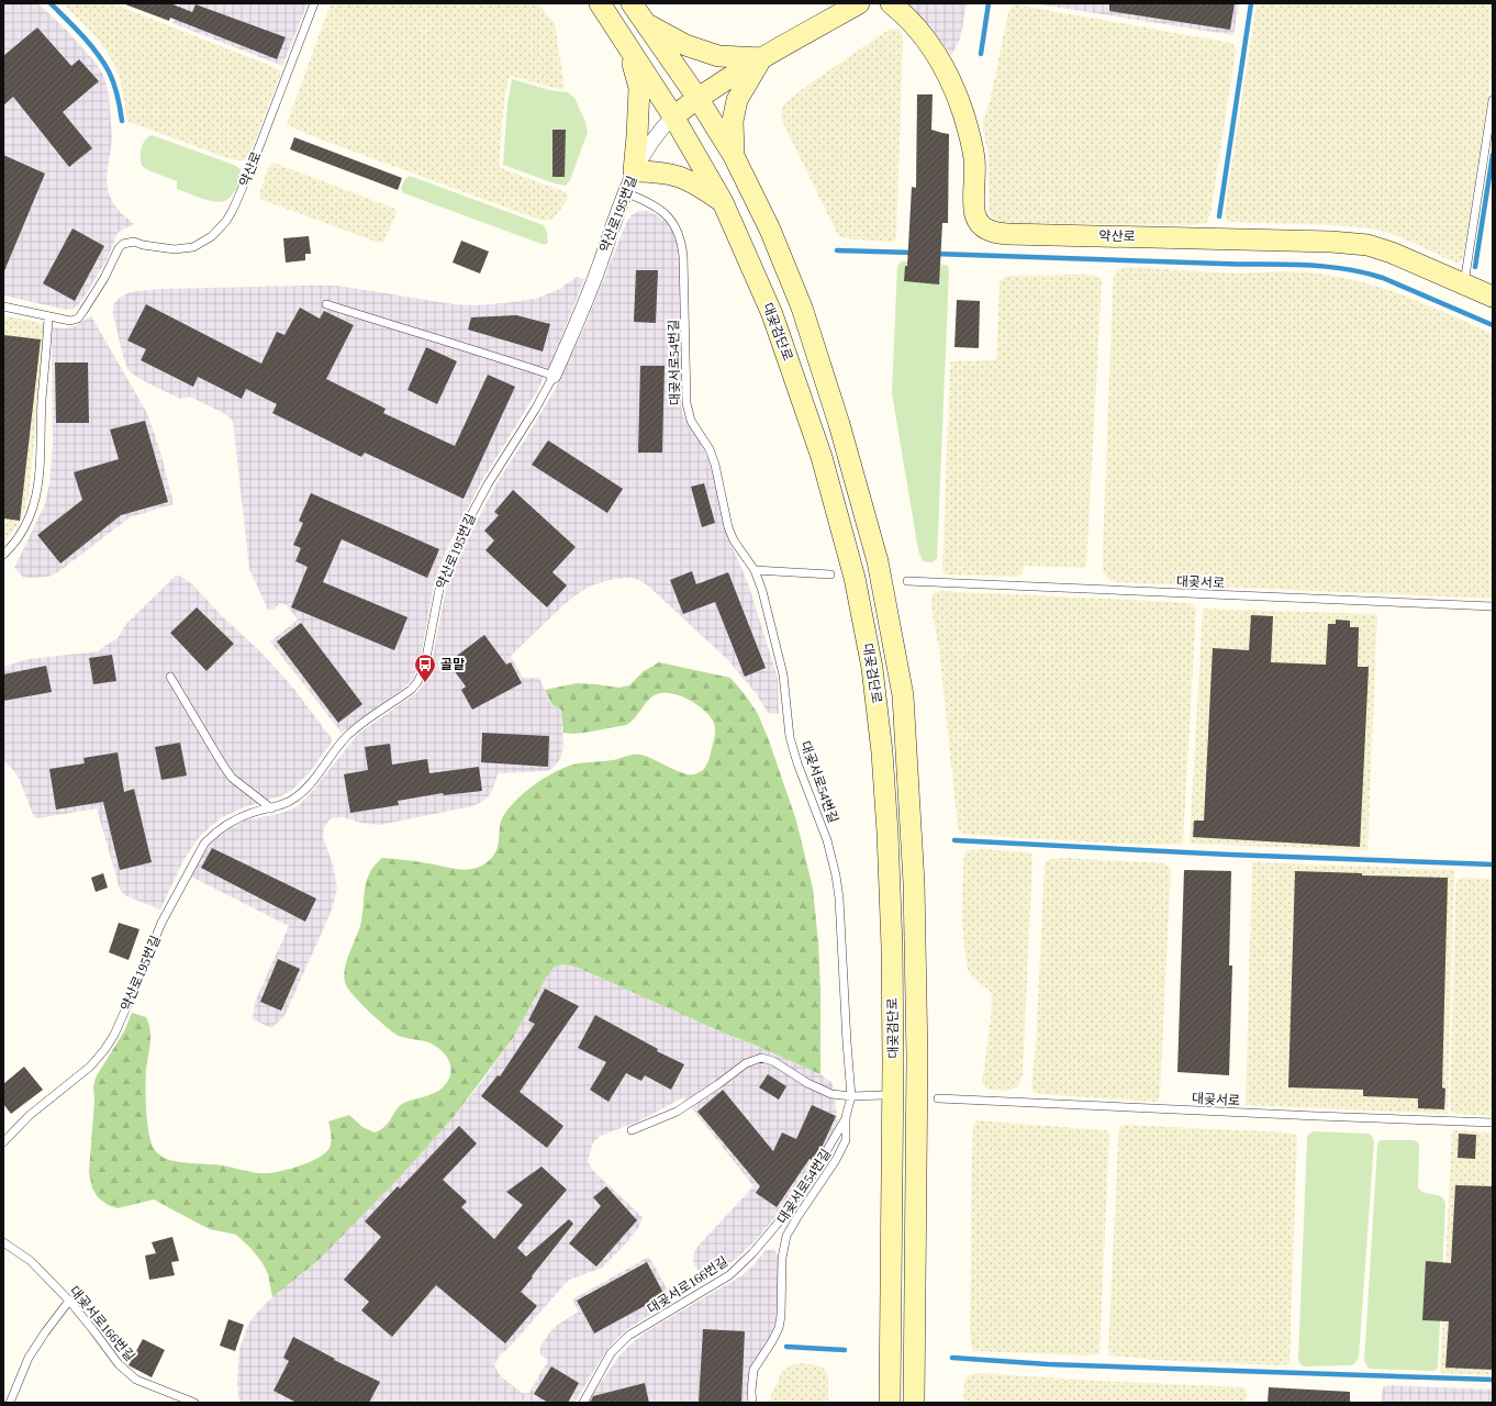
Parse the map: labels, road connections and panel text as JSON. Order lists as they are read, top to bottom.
{
  "streets": {
    "main road": ["약산로", "약산로195번길", "대곶검단로"],
    "lane": ["대곶서로54번길", "대곶서로", "대곶서로166번길"]
  },
  "crossings": [
    ["약산로195번길", "대곶검단로"],
    ["약산로195번길", "대곶서로54번길"],
    ["대곶서로54번길", "대곶서로166번길"]
  ],
  "places": {
    "bus stop": ["골말"]
  }
}
